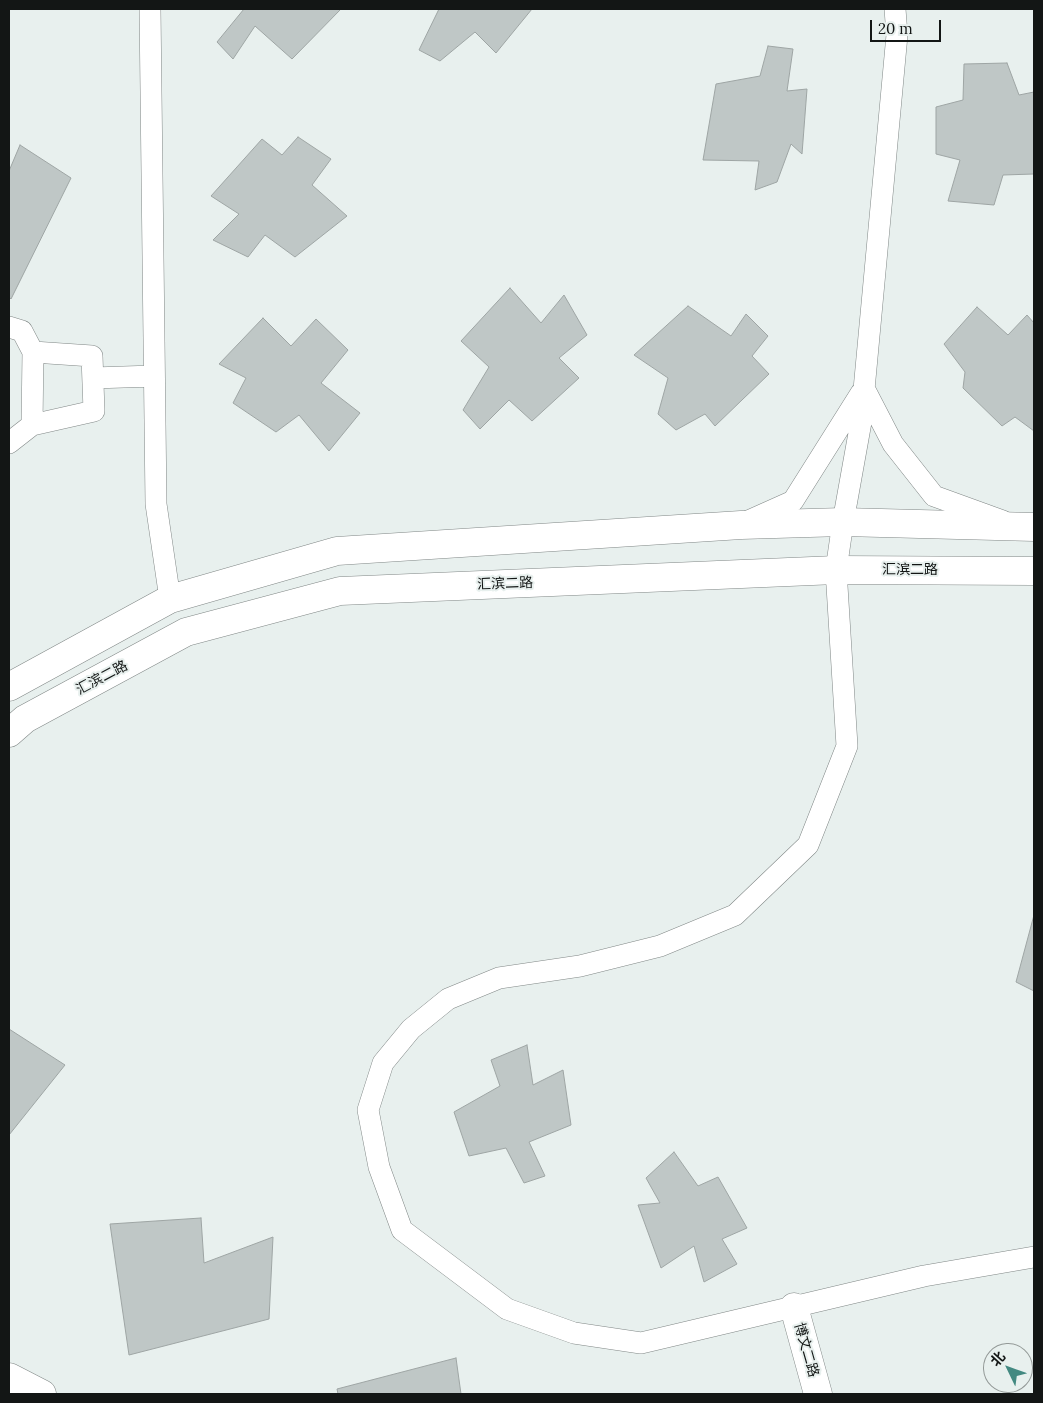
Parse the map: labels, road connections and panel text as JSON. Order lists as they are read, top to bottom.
{
  "streets": {
    "main road": ["汇滨二路", "博文二路"]
  },
  "scale_bar": "20 m",
  "north": "top left"
}
